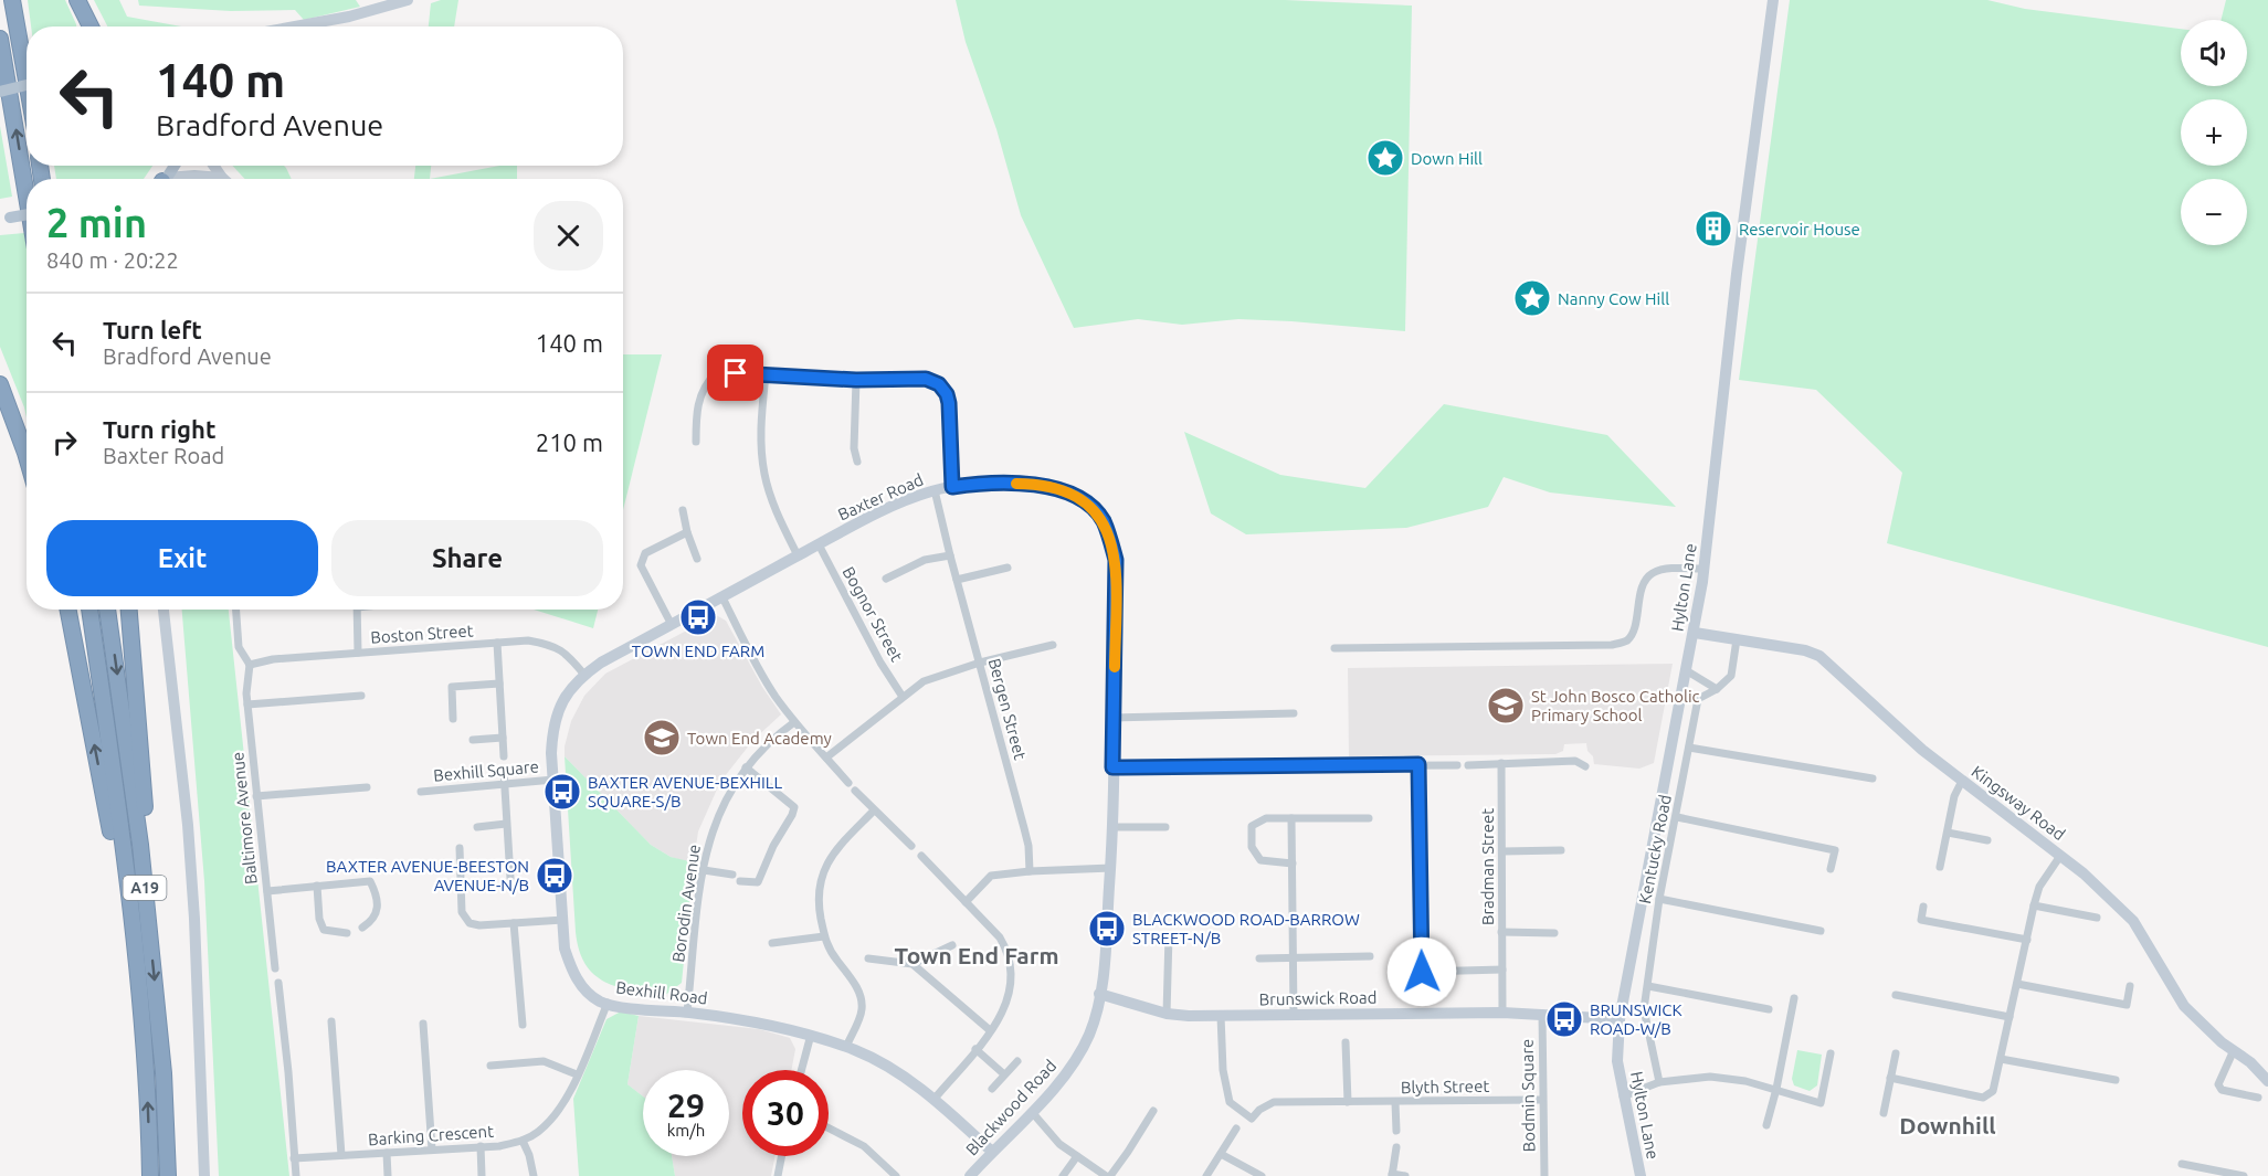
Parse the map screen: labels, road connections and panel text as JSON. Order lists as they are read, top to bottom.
{
  "streets": {
    "highway": ["A19"],
    "street": [
      "Baxter Road",
      "Hylton Lane",
      "Bognor Street",
      "Boston Street",
      "Bergen Street",
      "Bexhill Square",
      "Kingsway Road",
      "Baltimore Avenue",
      "Kentucky Road",
      "Bradman Street",
      "Borodin Avenue",
      "Bexhill Road",
      "Brunswick Road",
      "Blyth Street",
      "Bodmin Square",
      "Blackwood Road",
      "Barking Crescent"
    ]
  },
  "crossings": [
    ["Baxter Road", "Bognor Street"],
    ["Baxter Road", "Boston Street"],
    ["Baxter Road", "Bergen Street"],
    ["Baxter Road", "Bexhill Road"],
    ["Baxter Road", "Blackwood Road"],
    ["Hylton Lane", "Kingsway Road"],
    ["Hylton Lane", "Brunswick Road"],
    ["Boston Street", "Baltimore Avenue"],
    ["Boston Street", "Bexhill Road"],
    ["Bexhill Square", "Bexhill Road"],
    ["Kingsway Road", "Kentucky Road"],
    ["Bradman Street", "Brunswick Road"],
    ["Borodin Avenue", "Bexhill Road"],
    ["Bexhill Road", "Blackwood Road"],
    ["Bexhill Road", "Barking Crescent"],
    ["Brunswick Road", "Blyth Street"],
    ["Brunswick Road", "Bodmin Square"],
    ["Brunswick Road", "Blackwood Road"],
    ["Blyth Street", "Bodmin Square"]
  ],
  "districts": ["Town End Farm", "Downhill"],
  "places": {
    "place": ["Down Hill", "Nanny Cow Hill"],
    "building": ["Reservoir House"],
    "bus stop": [
      "TOWN END FARM",
      "BAXTER AVENUE-BEXHILL SQUARE-S/B",
      "BAXTER AVENUE-BEESTON AVENUE-N/B",
      "BLACKWOOD ROAD-BARROW STREET-N/B",
      "BRUNSWICK ROAD-W/B"
    ],
    "school or university": ["St John Bosco Catholic Primary School", "Town End Academy"]
  },
  "page": {
    "map_buttons": ["+", "−"],
    "turn": ["140 m", "Bradford Avenue"],
    "heading": ["2 min", "840 m · 20:22"],
    "list": [
      {
        "name": "Turn left",
        "note": "Bradford Avenue",
        "value": "140 m"
      },
      {
        "name": "Turn right",
        "note": "Baxter Road",
        "value": "210 m"
      }
    ],
    "buttons": ["Exit", "Share"],
    "speed": "29 km/h",
    "limit": "30"
  }
}
